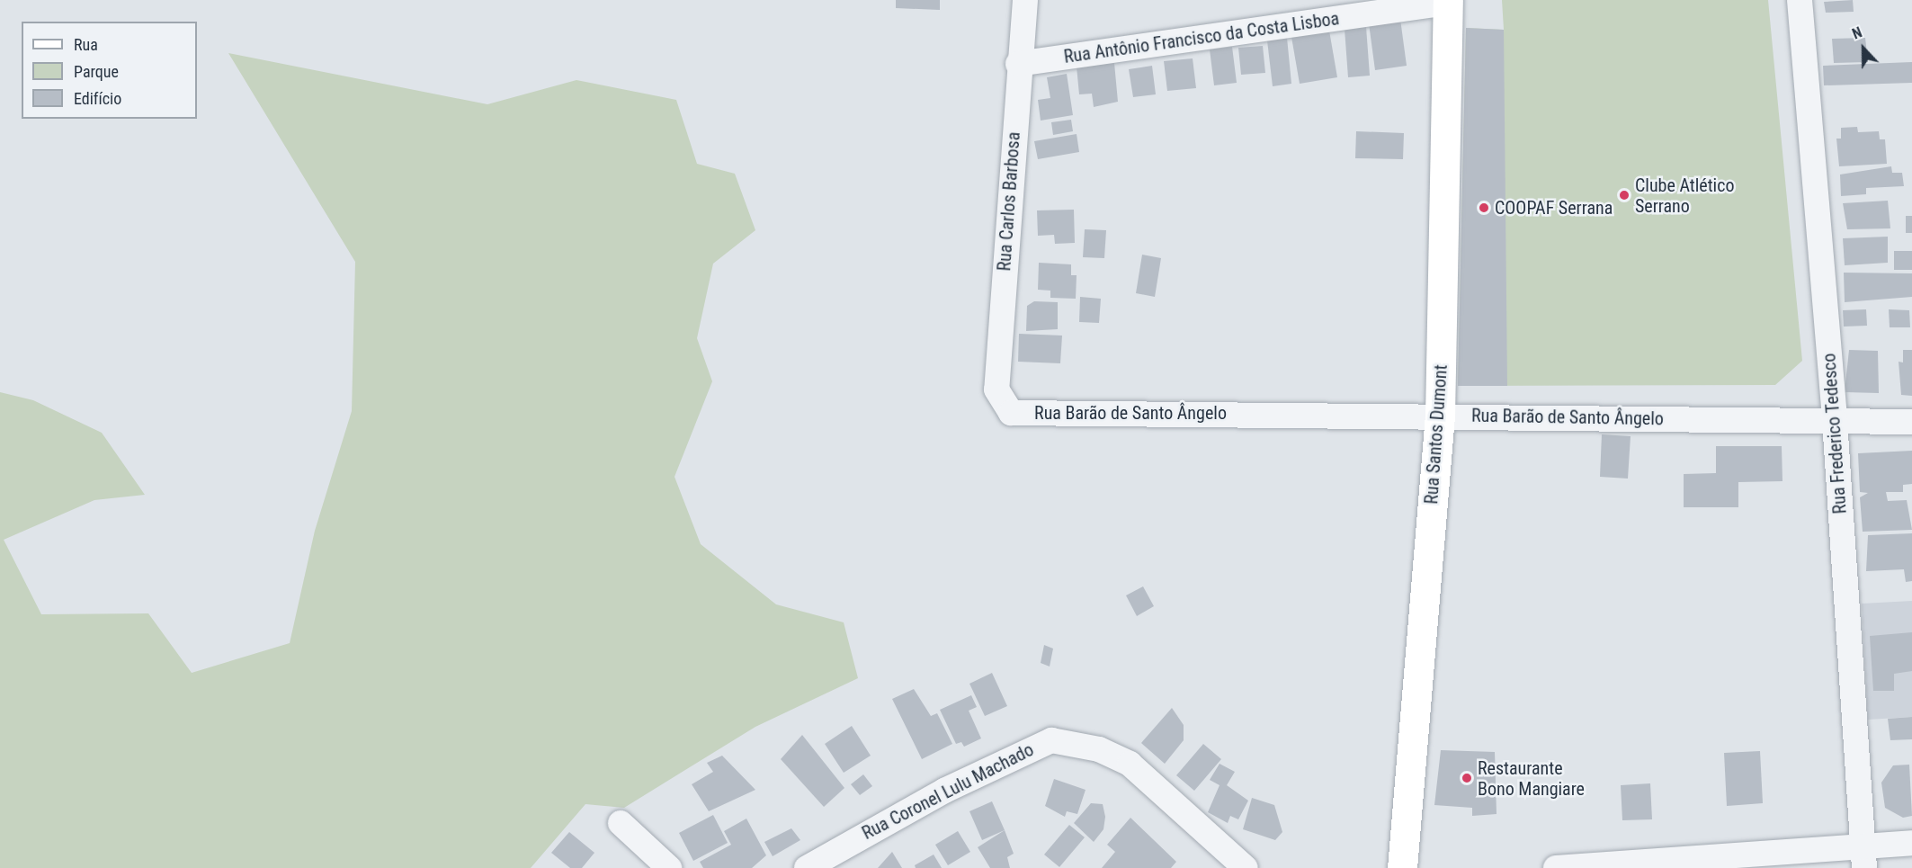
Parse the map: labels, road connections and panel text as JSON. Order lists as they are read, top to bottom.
{
  "streets": {
    "main road": ["Rua Santos Dumont"],
    "street": [
      "Rua Antônio Francisco da Costa Lisboa",
      "Rua Carlos Barbosa",
      "Rua Barão de Santo Ângelo",
      "Rua Frederico Tedesco",
      "Rua Coronel Lulu Machado"
    ]
  },
  "crossings": [
    ["Rua Antônio Francisco da Costa Lisboa", "Rua Carlos Barbosa"],
    ["Rua Antônio Francisco da Costa Lisboa", "Rua Santos Dumont"],
    ["Rua Carlos Barbosa", "Rua Barão de Santo Ângelo"],
    ["Rua Barão de Santo Ângelo", "Rua Frederico Tedesco"],
    ["Rua Barão de Santo Ângelo", "Rua Santos Dumont"]
  ],
  "places": ["Clube Atlético Serrano", "COOPAF Serrana", "Restaurante Bono Mangiare"],
  "legend": ["Rua", "Parque", "Edifício"],
  "north": "top"
}
